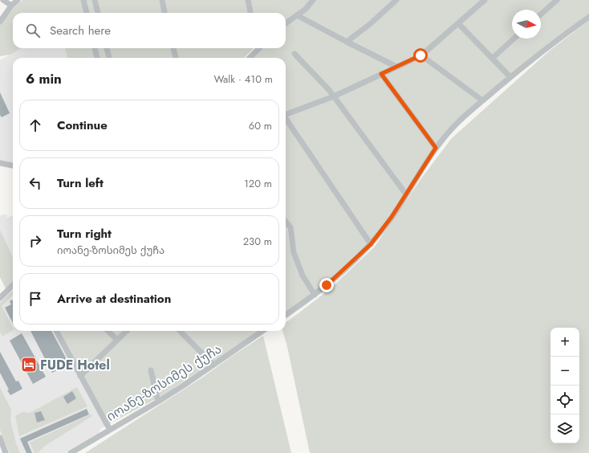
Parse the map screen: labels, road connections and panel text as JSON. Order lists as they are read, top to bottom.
{
  "streets": {
    "street": ["იოანე-ზოსიმეს ქუჩა"]
  },
  "places": {
    "hotel": ["FUDE Hotel"]
  },
  "north": "right",
  "page": {
    "search": "Search here",
    "heading": ["6 min", "Walk · 410 m"],
    "list": [
      ["Continue", "60 m"],
      ["Turn left", "120 m"],
      ["Turn right", "იოანე-ზოსიმეს ქუჩა", "230 m"],
      "Arrive at destination"
    ],
    "map_buttons": ["+", "−"]
  }
}
